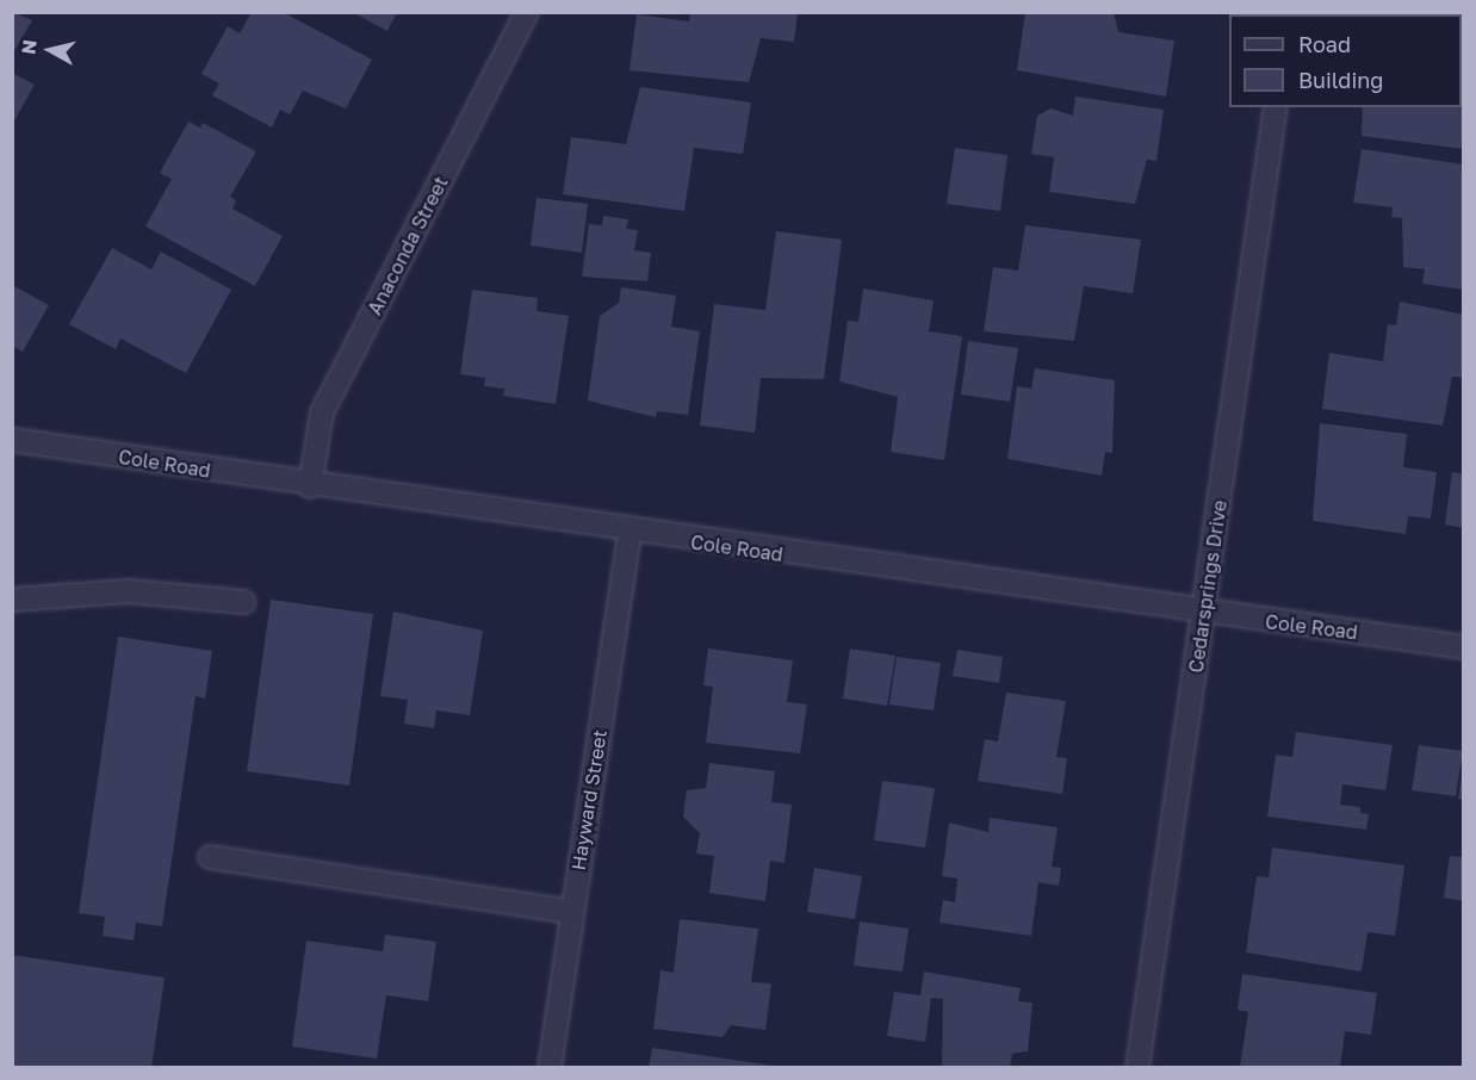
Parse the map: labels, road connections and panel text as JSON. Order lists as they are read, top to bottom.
{
  "streets": {
    "street": [
      "Anaconda Street",
      "Cole Road",
      "Cedarsprings Drive",
      "Hayward Street"
    ]
  },
  "crossings": [
    ["Anaconda Street", "Cole Road"],
    ["Cole Road", "Cedarsprings Drive"],
    ["Cole Road", "Hayward Street"]
  ],
  "legend": ["Road", "Building"],
  "north": "left"
}
